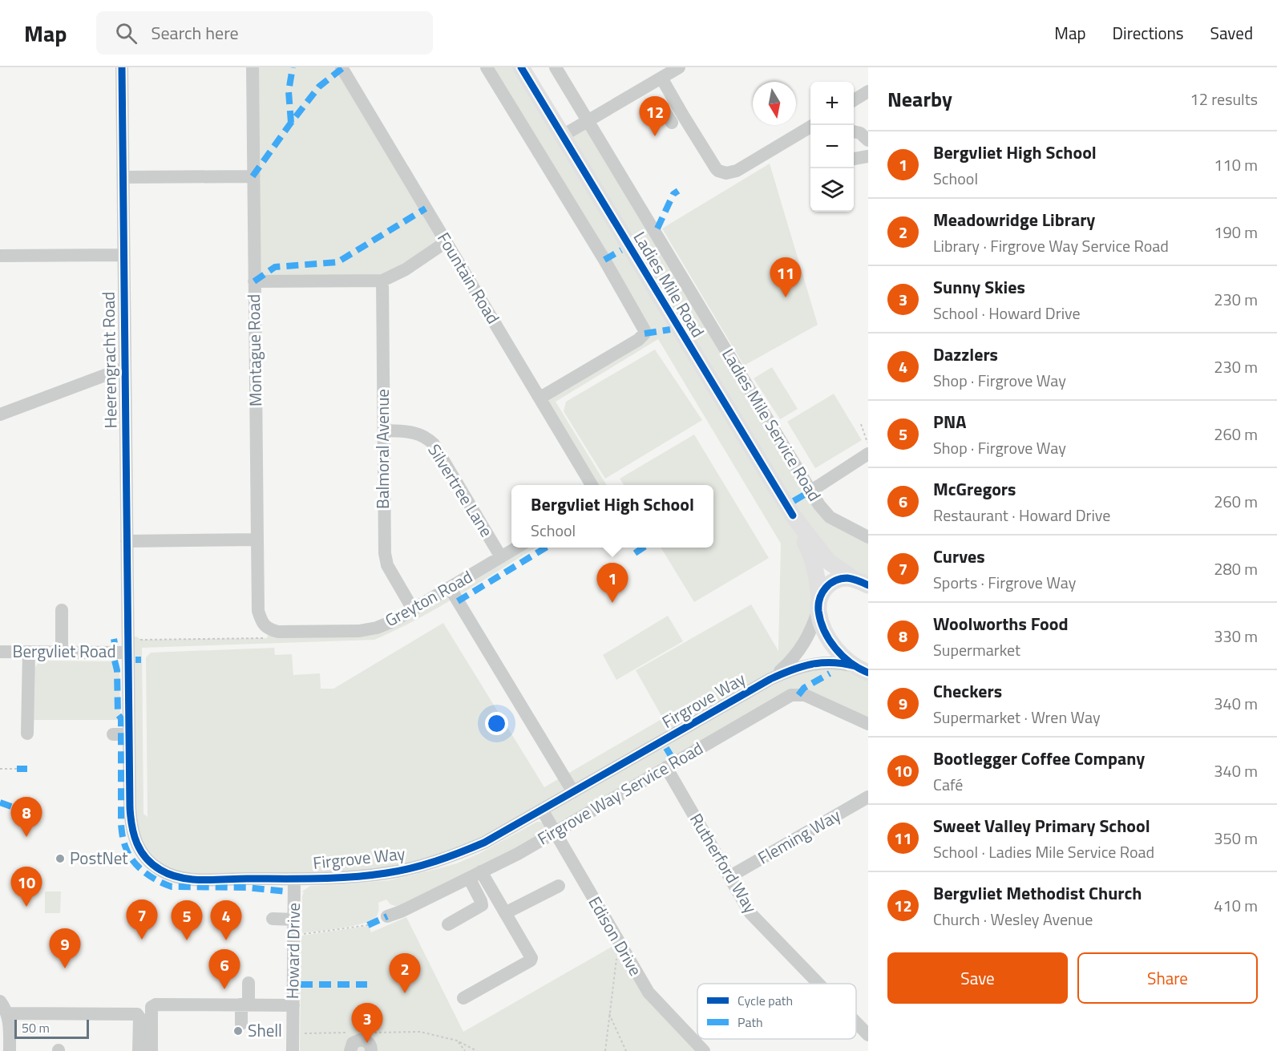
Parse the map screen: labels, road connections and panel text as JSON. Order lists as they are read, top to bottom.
{
  "streets": {
    "main road": ["Ladies Mile Road"],
    "street": [
      "Fountain Road",
      "Montague Road",
      "Heerengracht Road",
      "Ladies Mile Service Road",
      "Balmoral Avenue",
      "Silvertree Lane",
      "Greyton Road",
      "Bergvliet Road",
      "Firgrove Way",
      "Firgrove Way Service Road",
      "Fleming Way",
      "Rutherford Way",
      "Edison Drive",
      "Howard Drive"
    ]
  },
  "crossings": [
    ["Ladies Mile Road", "Firgrove Way"],
    ["Montague Road", "Greyton Road"],
    ["Heerengracht Road", "Bergvliet Road"],
    ["Heerengracht Road", "Firgrove Way"],
    ["Balmoral Avenue", "Silvertree Lane"],
    ["Balmoral Avenue", "Greyton Road"],
    ["Silvertree Lane", "Greyton Road"],
    ["Bergvliet Road", "Firgrove Way"],
    ["Firgrove Way", "Edison Drive"],
    ["Firgrove Way", "Howard Drive"],
    ["Firgrove Way Service Road", "Rutherford Way"],
    ["Firgrove Way Service Road", "Edison Drive"],
    ["Fleming Way", "Rutherford Way"]
  ],
  "places": ["PostNet", "Shell"],
  "legend": ["Cycle path", "Path"],
  "scale_bar": "50 m",
  "north": "bottom",
  "page": {
    "header": "Map",
    "search": "Search here",
    "nav": ["Map", "Directions", "Saved"],
    "heading": ["Nearby", "12 results"],
    "map_buttons": ["+", "−"],
    "pins": [
      "12",
      "11",
      "1",
      "8",
      "10",
      "7",
      "4",
      "5",
      "9",
      "6",
      "2",
      "3"
    ],
    "list": [
      {
        "mark": "1",
        "name": "Bergvliet High School",
        "note": "School",
        "value": "110 m"
      },
      {
        "mark": "2",
        "name": "Meadowridge Library",
        "note": "Library · Firgrove Way Service Road",
        "value": "190 m"
      },
      {
        "mark": "3",
        "name": "Sunny Skies",
        "note": "School · Howard Drive",
        "value": "230 m"
      },
      {
        "mark": "4",
        "name": "Dazzlers",
        "note": "Shop · Firgrove Way",
        "value": "230 m"
      },
      {
        "mark": "5",
        "name": "PNA",
        "note": "Shop · Firgrove Way",
        "value": "260 m"
      },
      {
        "mark": "6",
        "name": "McGregors",
        "note": "Restaurant · Howard Drive",
        "value": "260 m"
      },
      {
        "mark": "7",
        "name": "Curves",
        "note": "Sports · Firgrove Way",
        "value": "280 m"
      },
      {
        "mark": "8",
        "name": "Woolworths Food",
        "note": "Supermarket",
        "value": "330 m"
      },
      {
        "mark": "9",
        "name": "Checkers",
        "note": "Supermarket · Wren Way",
        "value": "340 m"
      },
      {
        "mark": "10",
        "name": "Bootlegger Coffee Company",
        "note": "Café",
        "value": "340 m"
      },
      {
        "mark": "11",
        "name": "Sweet Valley Primary School",
        "note": "School · Ladies Mile Service Road",
        "value": "350 m"
      },
      {
        "mark": "12",
        "name": "Bergvliet Methodist Church",
        "note": "Church · Wesley Avenue",
        "value": "410 m"
      }
    ],
    "popup": ["Bergvliet High School", "School"],
    "buttons": ["Save", "Share"],
    "scale": "50 m"
  }
}
